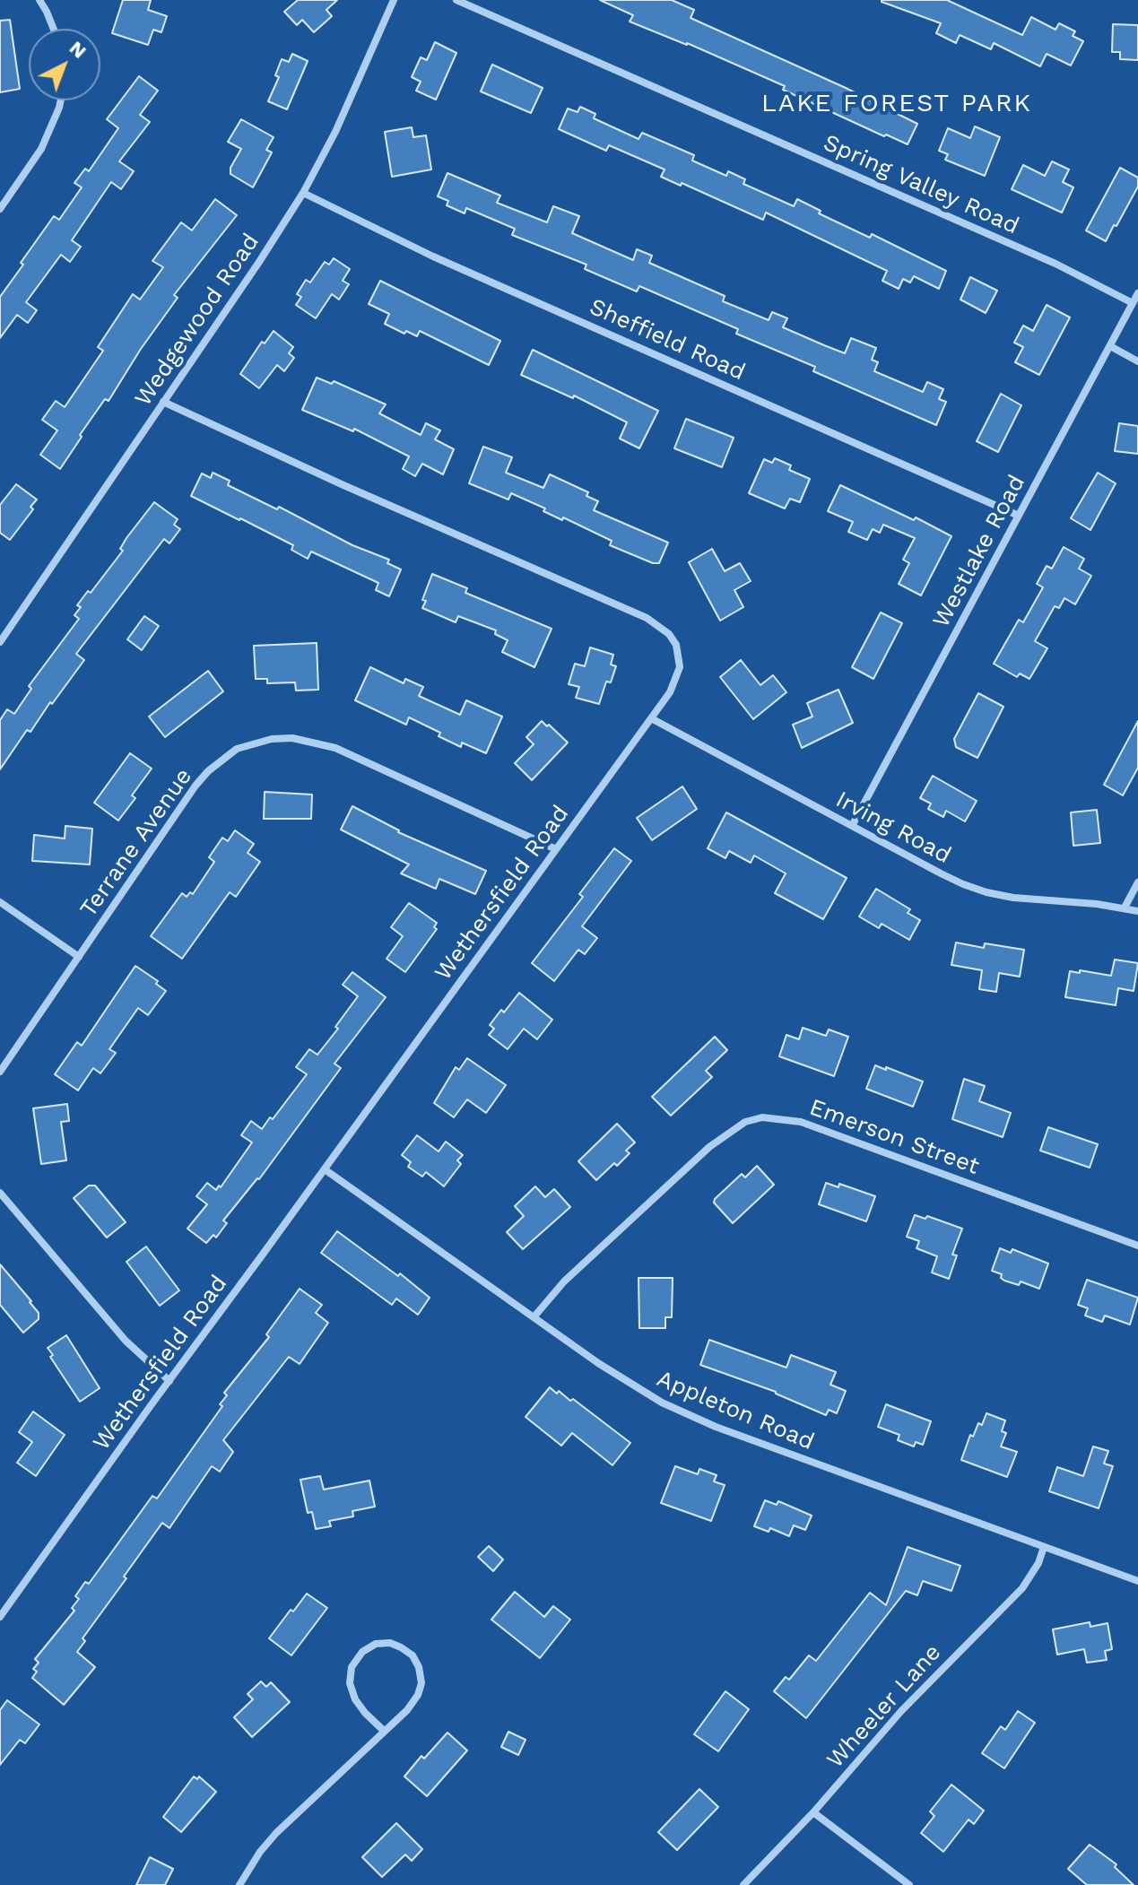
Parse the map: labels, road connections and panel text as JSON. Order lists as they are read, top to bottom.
{
  "streets": {
    "street": [
      "Spring Valley Road",
      "Wedgewood Road",
      "Sheffield Road",
      "Westlake Road",
      "Irving Road",
      "Terrane Avenue",
      "Wethersfield Road",
      "Emerson Street",
      "Appleton Road",
      "Wheeler Lane"
    ]
  },
  "crossings": [
    ["Spring Valley Road", "Westlake Road"],
    ["Wedgewood Road", "Sheffield Road"],
    ["Wedgewood Road", "Wethersfield Road"],
    ["Sheffield Road", "Westlake Road"],
    ["Westlake Road", "Irving Road"],
    ["Irving Road", "Wethersfield Road"],
    ["Terrane Avenue", "Wethersfield Road"],
    ["Wethersfield Road", "Appleton Road"],
    ["Emerson Street", "Appleton Road"],
    ["Appleton Road", "Wheeler Lane"]
  ],
  "districts": ["LAKE FOREST PARK"],
  "north": "top right"
}
